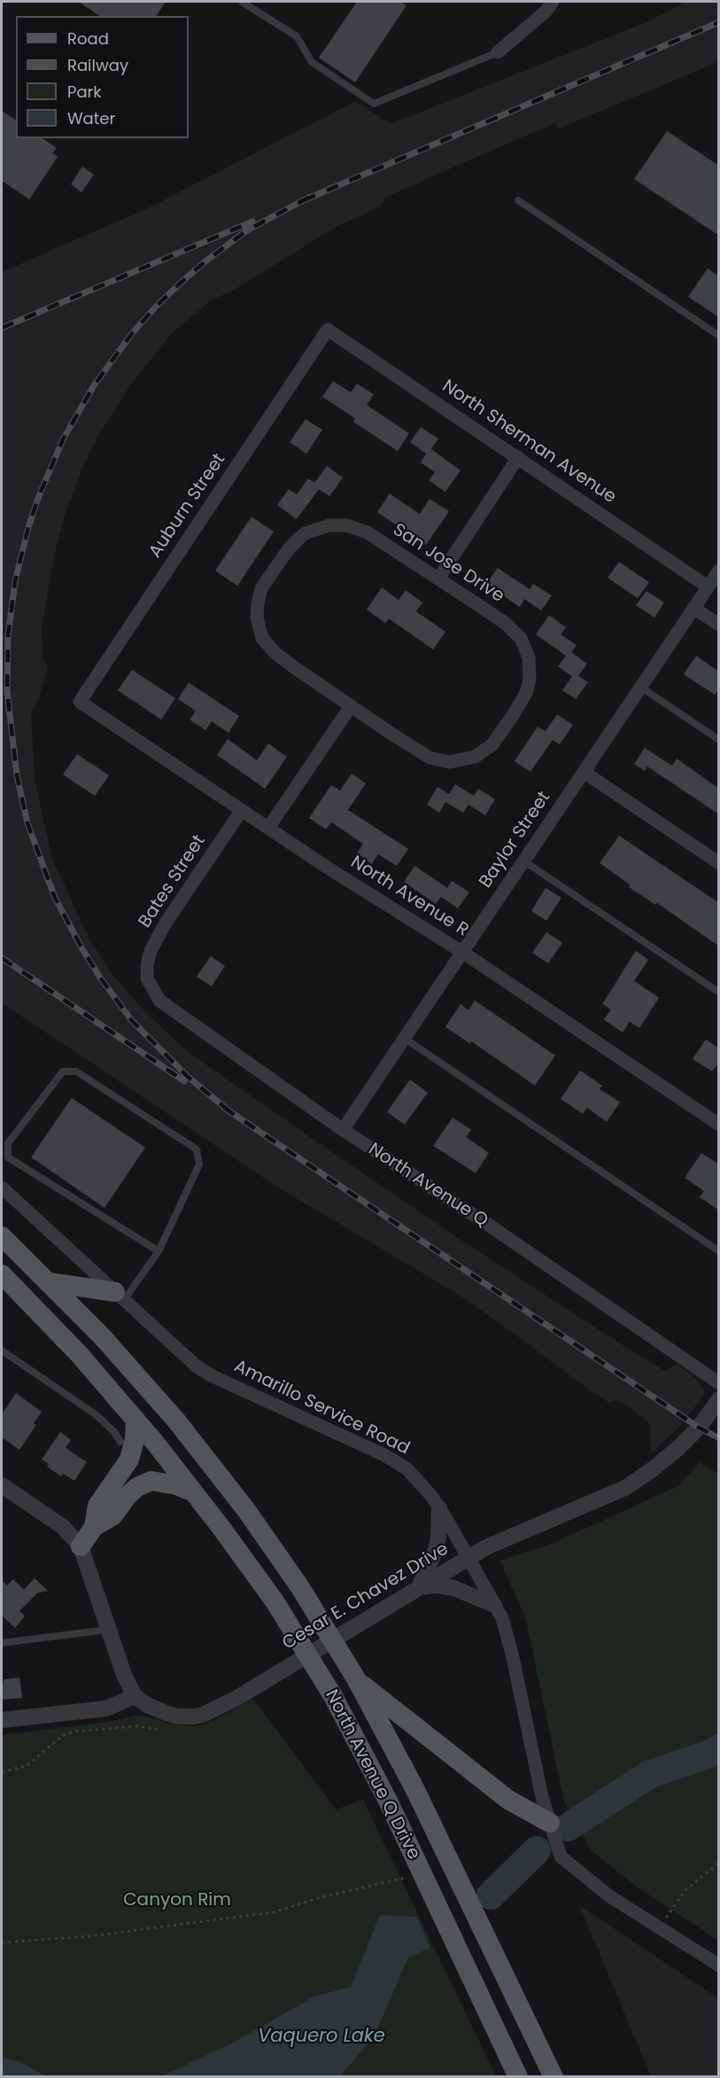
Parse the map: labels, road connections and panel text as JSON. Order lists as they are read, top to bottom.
{
  "streets": {
    "main road": ["North Avenue Q Drive"],
    "street": [
      "North Sherman Avenue",
      "Auburn Street",
      "San Jose Drive",
      "Baylor Street",
      "Bates Street",
      "North Avenue R",
      "North Avenue Q",
      "Amarillo Service Road",
      "Cesar E. Chavez Drive"
    ]
  },
  "crossings": [
    ["North Sherman Avenue", "Auburn Street"],
    ["North Sherman Avenue", "Baylor Street"],
    ["Auburn Street", "North Avenue R"],
    ["Baylor Street", "North Avenue R"],
    ["Baylor Street", "North Avenue Q"],
    ["Bates Street", "North Avenue R"],
    ["Bates Street", "North Avenue Q"],
    ["Amarillo Service Road", "Cesar E. Chavez Drive"]
  ],
  "water": ["Vaquero Lake"],
  "parks": ["Canyon Rim"],
  "legend": [
    "Road",
    "Railway",
    "Park",
    "Water"
  ]
}
